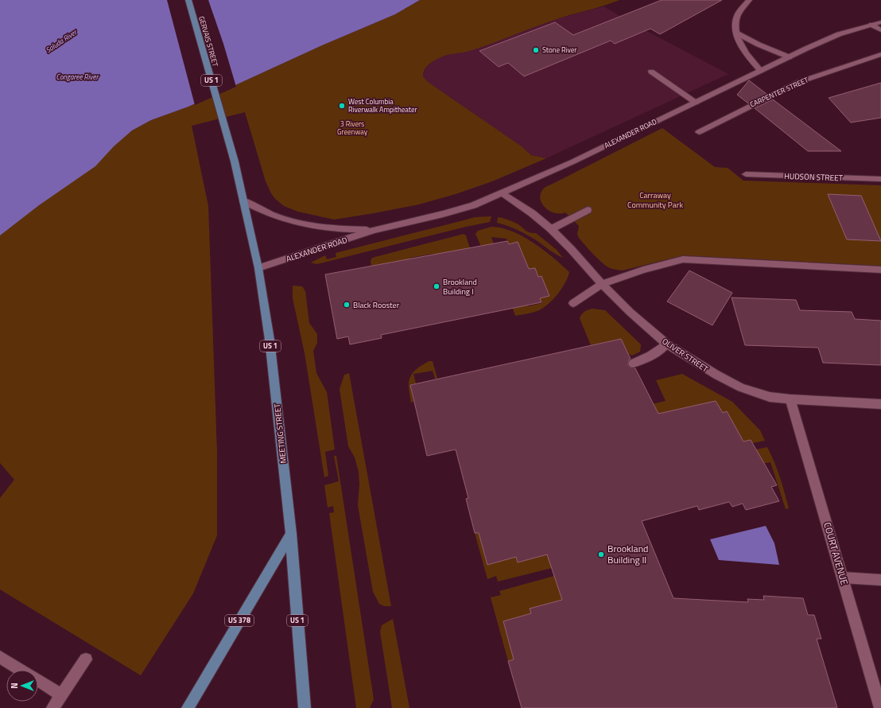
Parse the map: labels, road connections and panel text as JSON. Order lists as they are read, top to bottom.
{
  "streets": {
    "main road": [
      "GERVAIS STREET",
      "US 1",
      "MEETING STREET",
      "US 378"
    ],
    "street": [
      "CARPENTER STREET",
      "ALEXANDER ROAD",
      "HUDSON STREET",
      "OLIVER STREET",
      "COURT AVENUE"
    ]
  },
  "crossings": [
    ["GERVAIS STREET", "MEETING STREET"],
    ["ALEXANDER ROAD", "OLIVER STREET"],
    ["ALEXANDER ROAD", "MEETING STREET"],
    ["OLIVER STREET", "COURT AVENUE"],
    ["MEETING STREET", "US 378"]
  ],
  "water": ["Saluda River", "Congaree River"],
  "parks": ["3 Rivers Greenway", "Carraway Community Park"],
  "places": [
    "Stone River",
    "West Columbia Riverwalk Ampitheater",
    "Brookland Building I",
    "Black Rooster",
    "Brookland Building II"
  ],
  "north": "left"
}
